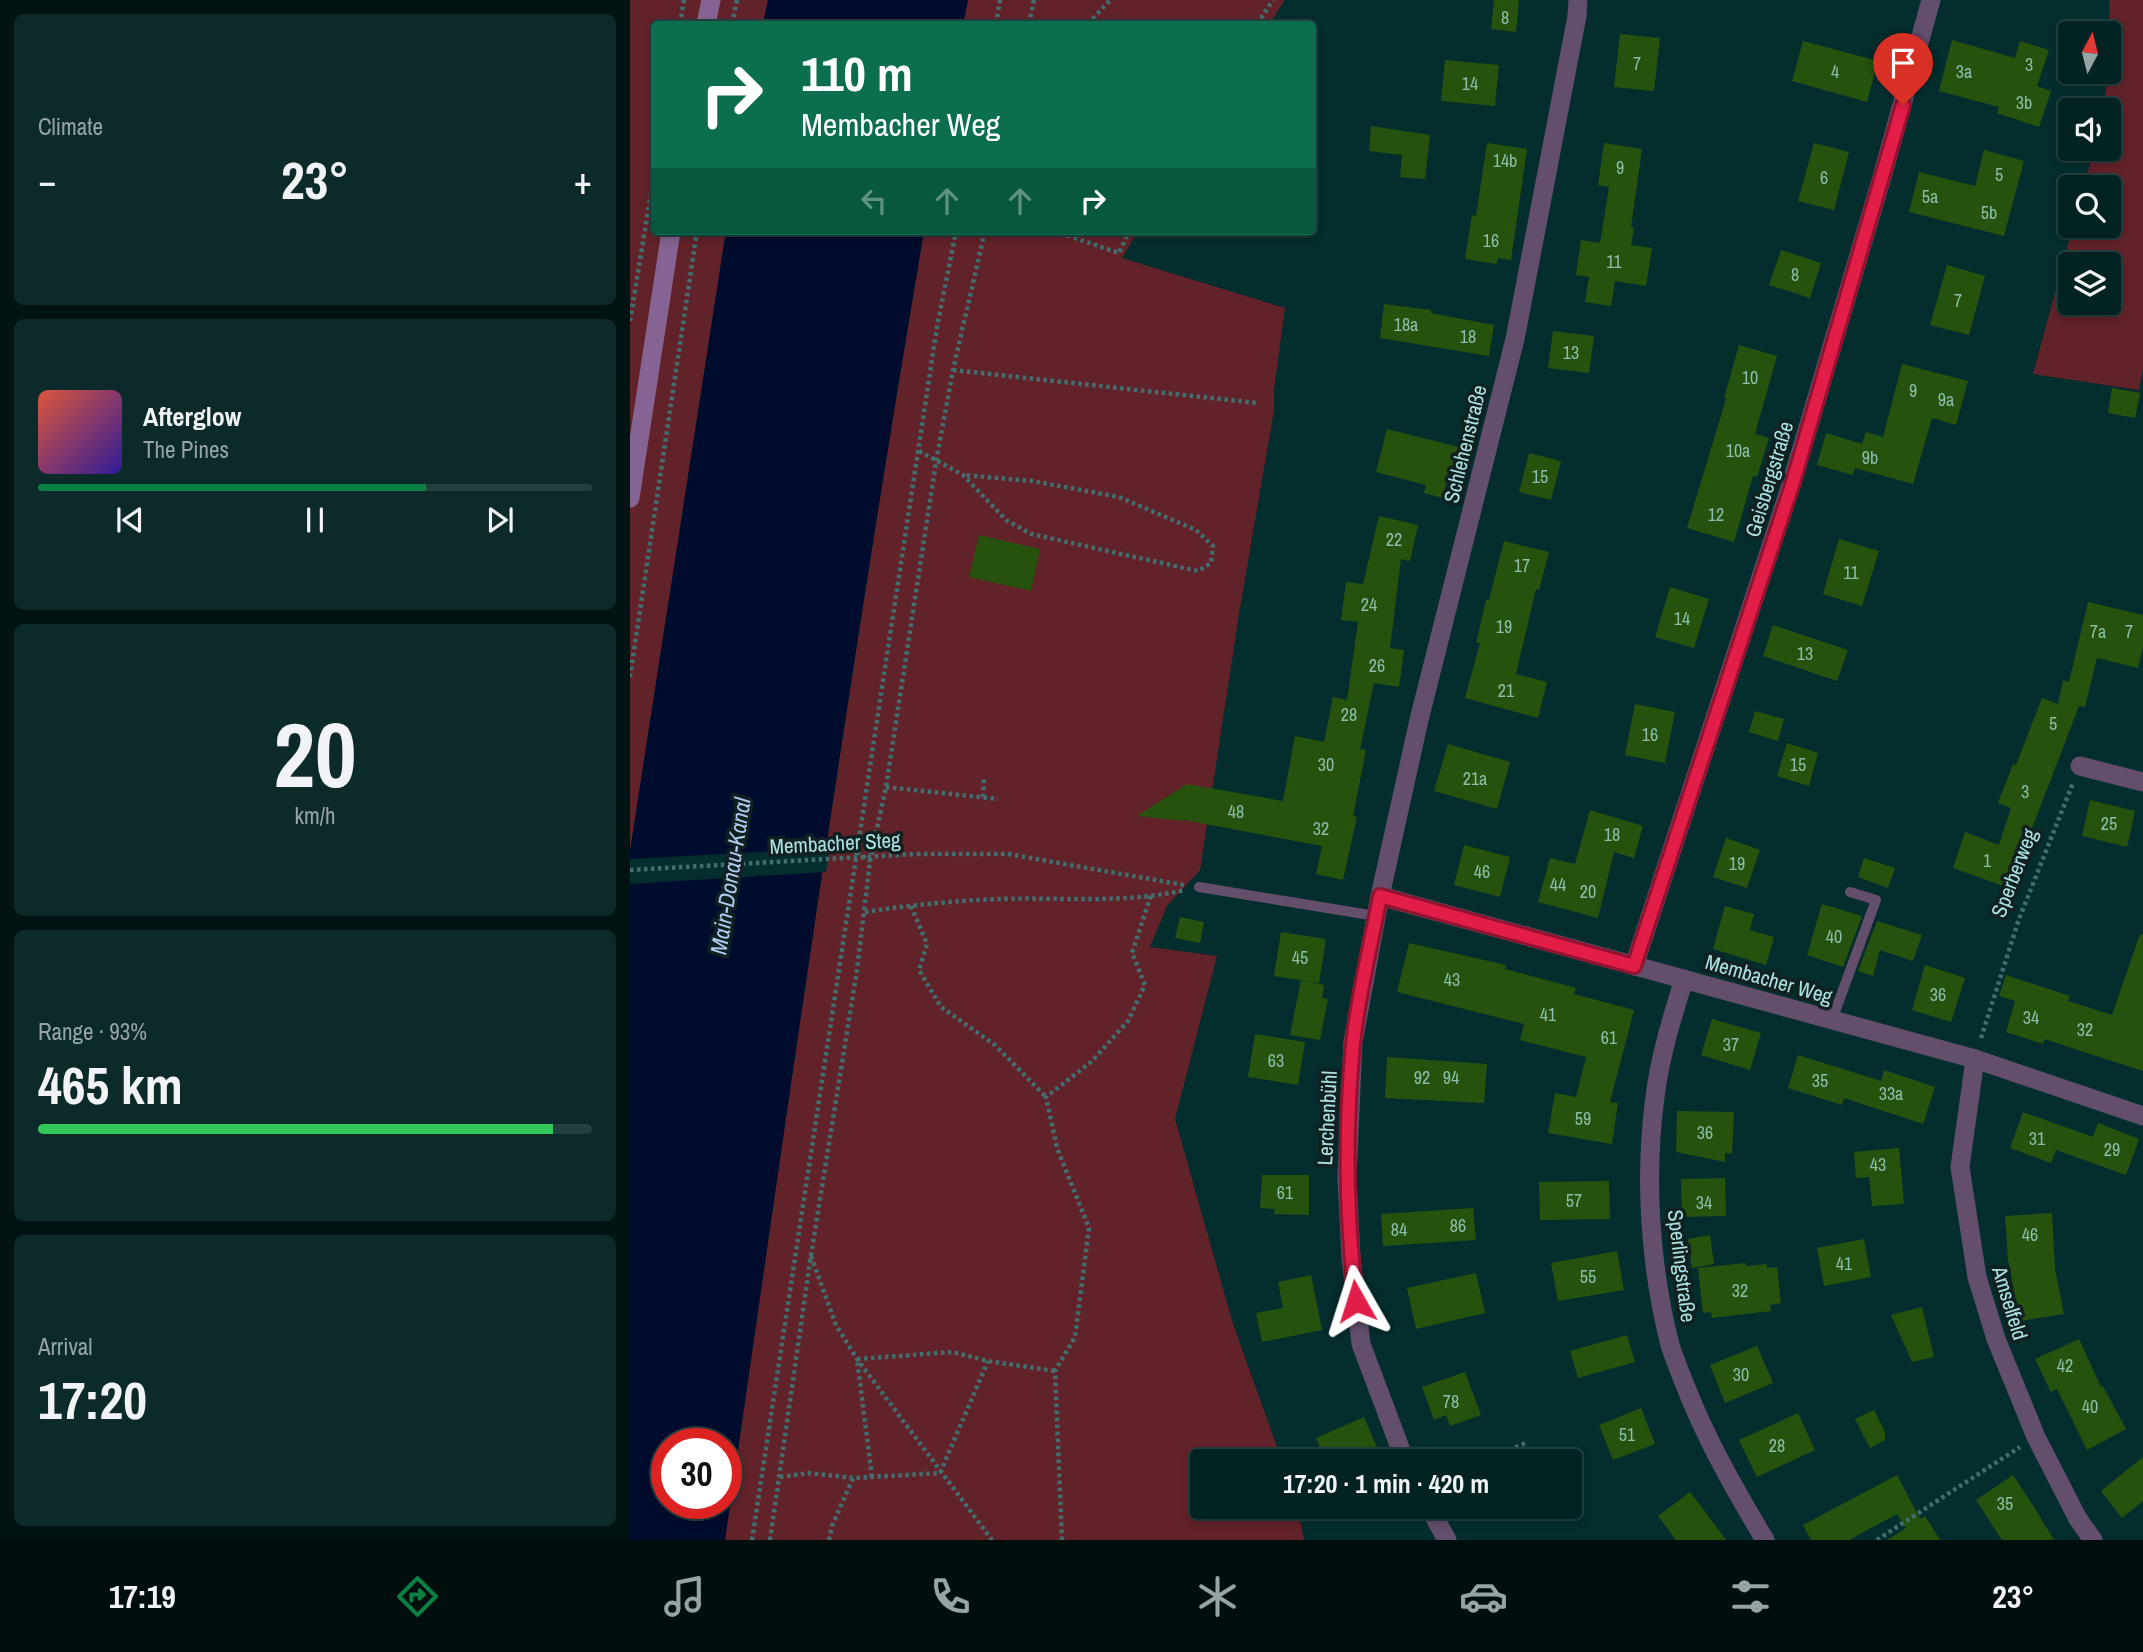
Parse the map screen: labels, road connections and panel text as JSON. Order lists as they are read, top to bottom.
{
  "streets": {
    "street": [
      "Schlehenstraße",
      "Geisbergstraße",
      "Membacher Weg",
      "Lerchenbühl",
      "Sperlingstraße",
      "Amselfeld"
    ],
    "path": ["Membacher Steg", "Sperberweg"]
  },
  "crossings": [
    ["Schlehenstraße", "Membacher Weg"],
    ["Schlehenstraße", "Lerchenbühl"],
    ["Geisbergstraße", "Membacher Weg"],
    ["Sperberweg", "Membacher Weg"],
    ["Sperberweg", "Amselfeld"],
    ["Membacher Weg", "Lerchenbühl"],
    ["Membacher Weg", "Sperlingstraße"],
    ["Membacher Weg", "Amselfeld"]
  ],
  "water": ["Main-Donau-Kanal"],
  "house_numbers": [
    "8",
    "7",
    "3",
    "4",
    "3a",
    "14",
    "3b",
    "14b",
    "9",
    "5",
    "6",
    "5a",
    "5b",
    "16",
    "11",
    "8",
    "7",
    "18a",
    "18",
    "13",
    "10",
    "9",
    "9a",
    "10a",
    "9b",
    "15",
    "12",
    "22",
    "17",
    "11",
    "24",
    "14",
    "19",
    "7a",
    "7",
    "13",
    "26",
    "21",
    "28",
    "5",
    "16",
    "30",
    "15",
    "21a",
    "3",
    "48",
    "25",
    "32",
    "18",
    "1",
    "19",
    "46",
    "44",
    "20",
    "40",
    "45",
    "43",
    "36",
    "41",
    "34",
    "32",
    "61",
    "37",
    "63",
    "92",
    "94",
    "35",
    "33a",
    "59",
    "36",
    "31",
    "29",
    "43",
    "61",
    "57",
    "34",
    "86",
    "84",
    "46",
    "41",
    "55",
    "32",
    "42",
    "30",
    "78",
    "40",
    "51",
    "28",
    "35"
  ],
  "north": "top",
  "page": {
    "tile": [
      "Climate",
      ["20", "km/h"],
      ["Range · 93%", "465 km"],
      ["Arrival", "17:20"]
    ],
    "turn": ["110 m", "Membacher Weg"],
    "heat": ["−", "23°", "+"],
    "song": ["Afterglow", "The Pines"],
    "limit": "30",
    "trip": "17:20 · 1 min · 420 m",
    "tabs": ["17:19", "23°"]
  }
}
